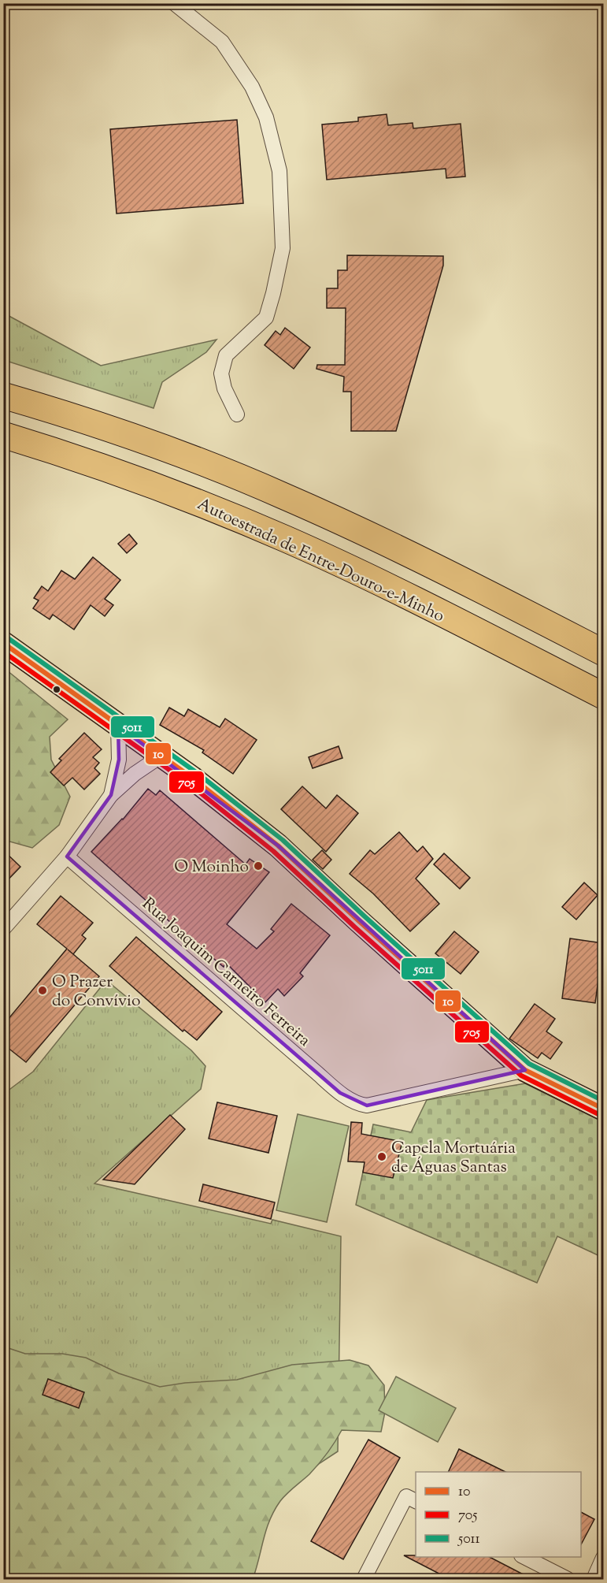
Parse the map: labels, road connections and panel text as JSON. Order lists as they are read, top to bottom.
{
  "streets": {
    "highway": ["Autoestrada de Entre-Douro-e-Minho"],
    "street": ["Rua Joaquim Carneiro Ferreira"]
  },
  "places": ["O Moinho", "O Prazer do Convívio", "Capela Mortuária de Águas Santas"],
  "lines": ["transit line 5011", "transit line 10", "transit line 705"],
  "legend": ["10", "705", "5011"]
}
